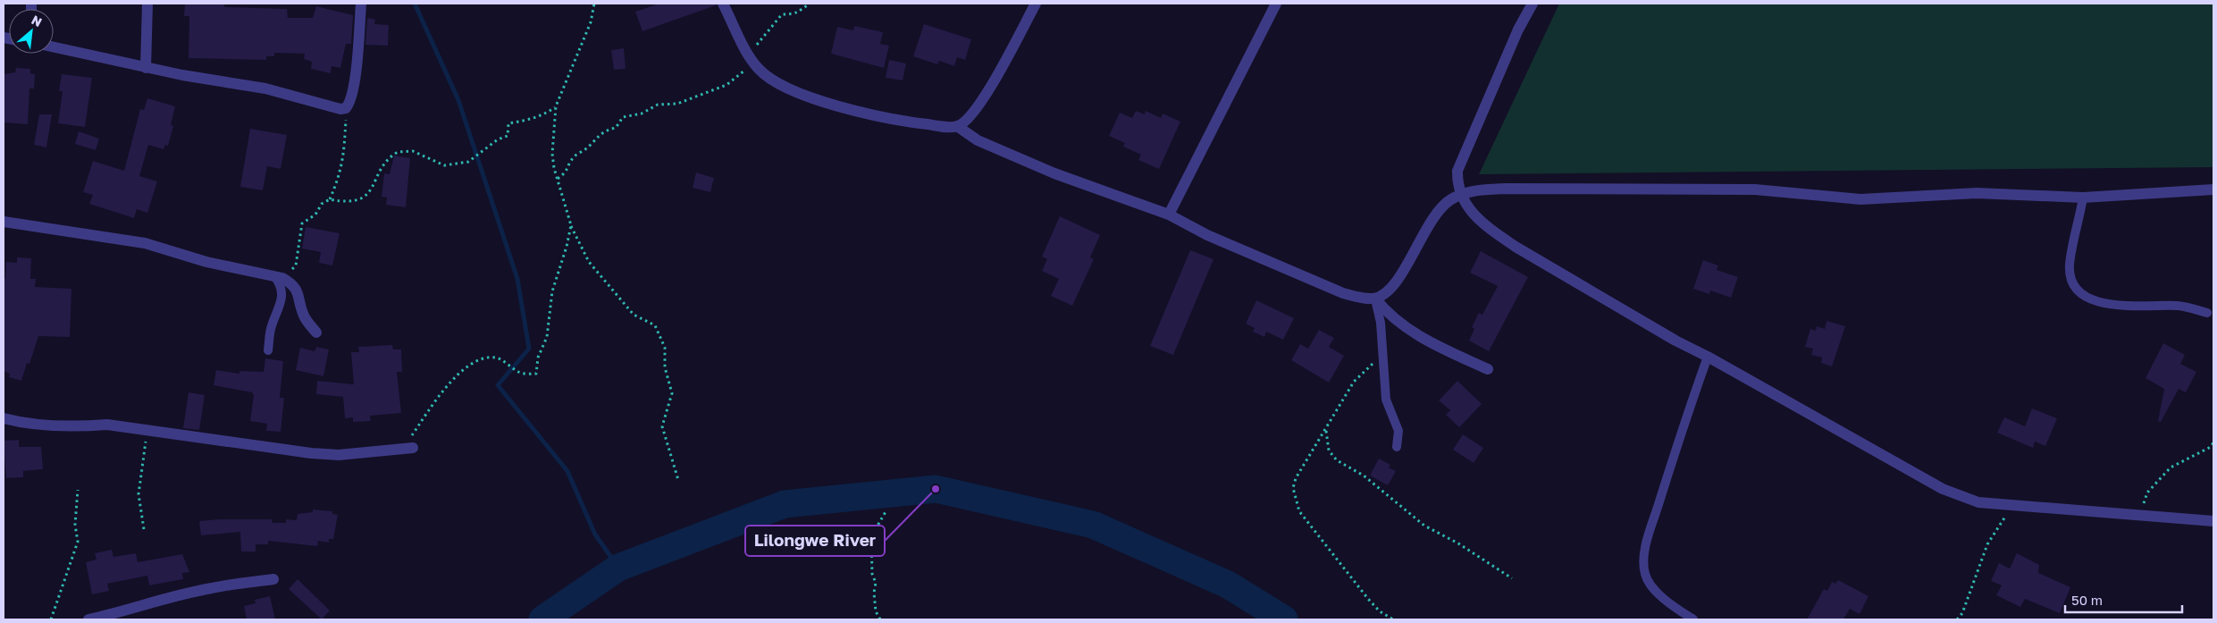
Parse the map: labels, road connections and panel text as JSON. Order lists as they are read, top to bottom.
{
  "places": ["Lilongwe River"],
  "scale_bar": "50 m",
  "north": "top right"
}
